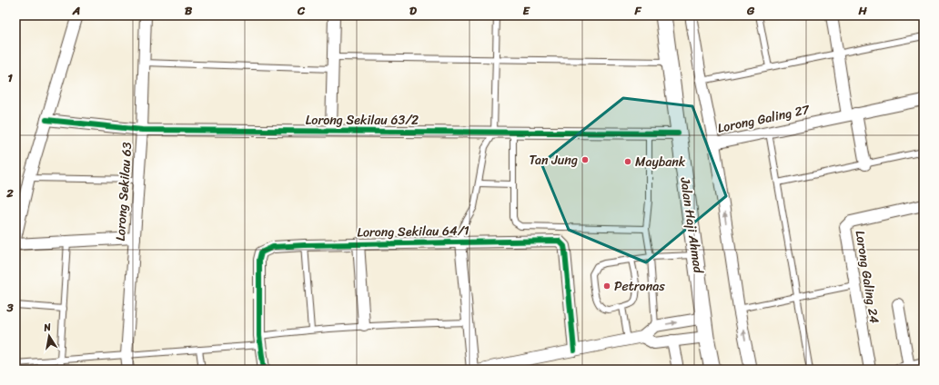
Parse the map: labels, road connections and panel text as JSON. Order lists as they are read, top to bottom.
{
  "streets": {
    "street": [
      "Lorong Galing 27",
      "Lorong Sekilau 63/2",
      "Lorong Sekilau 63",
      "Jalan Haji Ahmad",
      "Lorong Sekilau 64/1",
      "Lorong Galing 24"
    ]
  },
  "crossings": [
    ["Lorong Sekilau 63/2", "Lorong Sekilau 63"],
    ["Lorong Sekilau 63/2", "Jalan Haji Ahmad"]
  ],
  "places": ["Tan Jung", "Maybank", "Petronas"],
  "north": "top",
  "grid": {
    "columns": [
      "A",
      "B",
      "C",
      "D",
      "E",
      "F",
      "G",
      "H"
    ],
    "rows": ["1", "2", "3"]
  }
}
